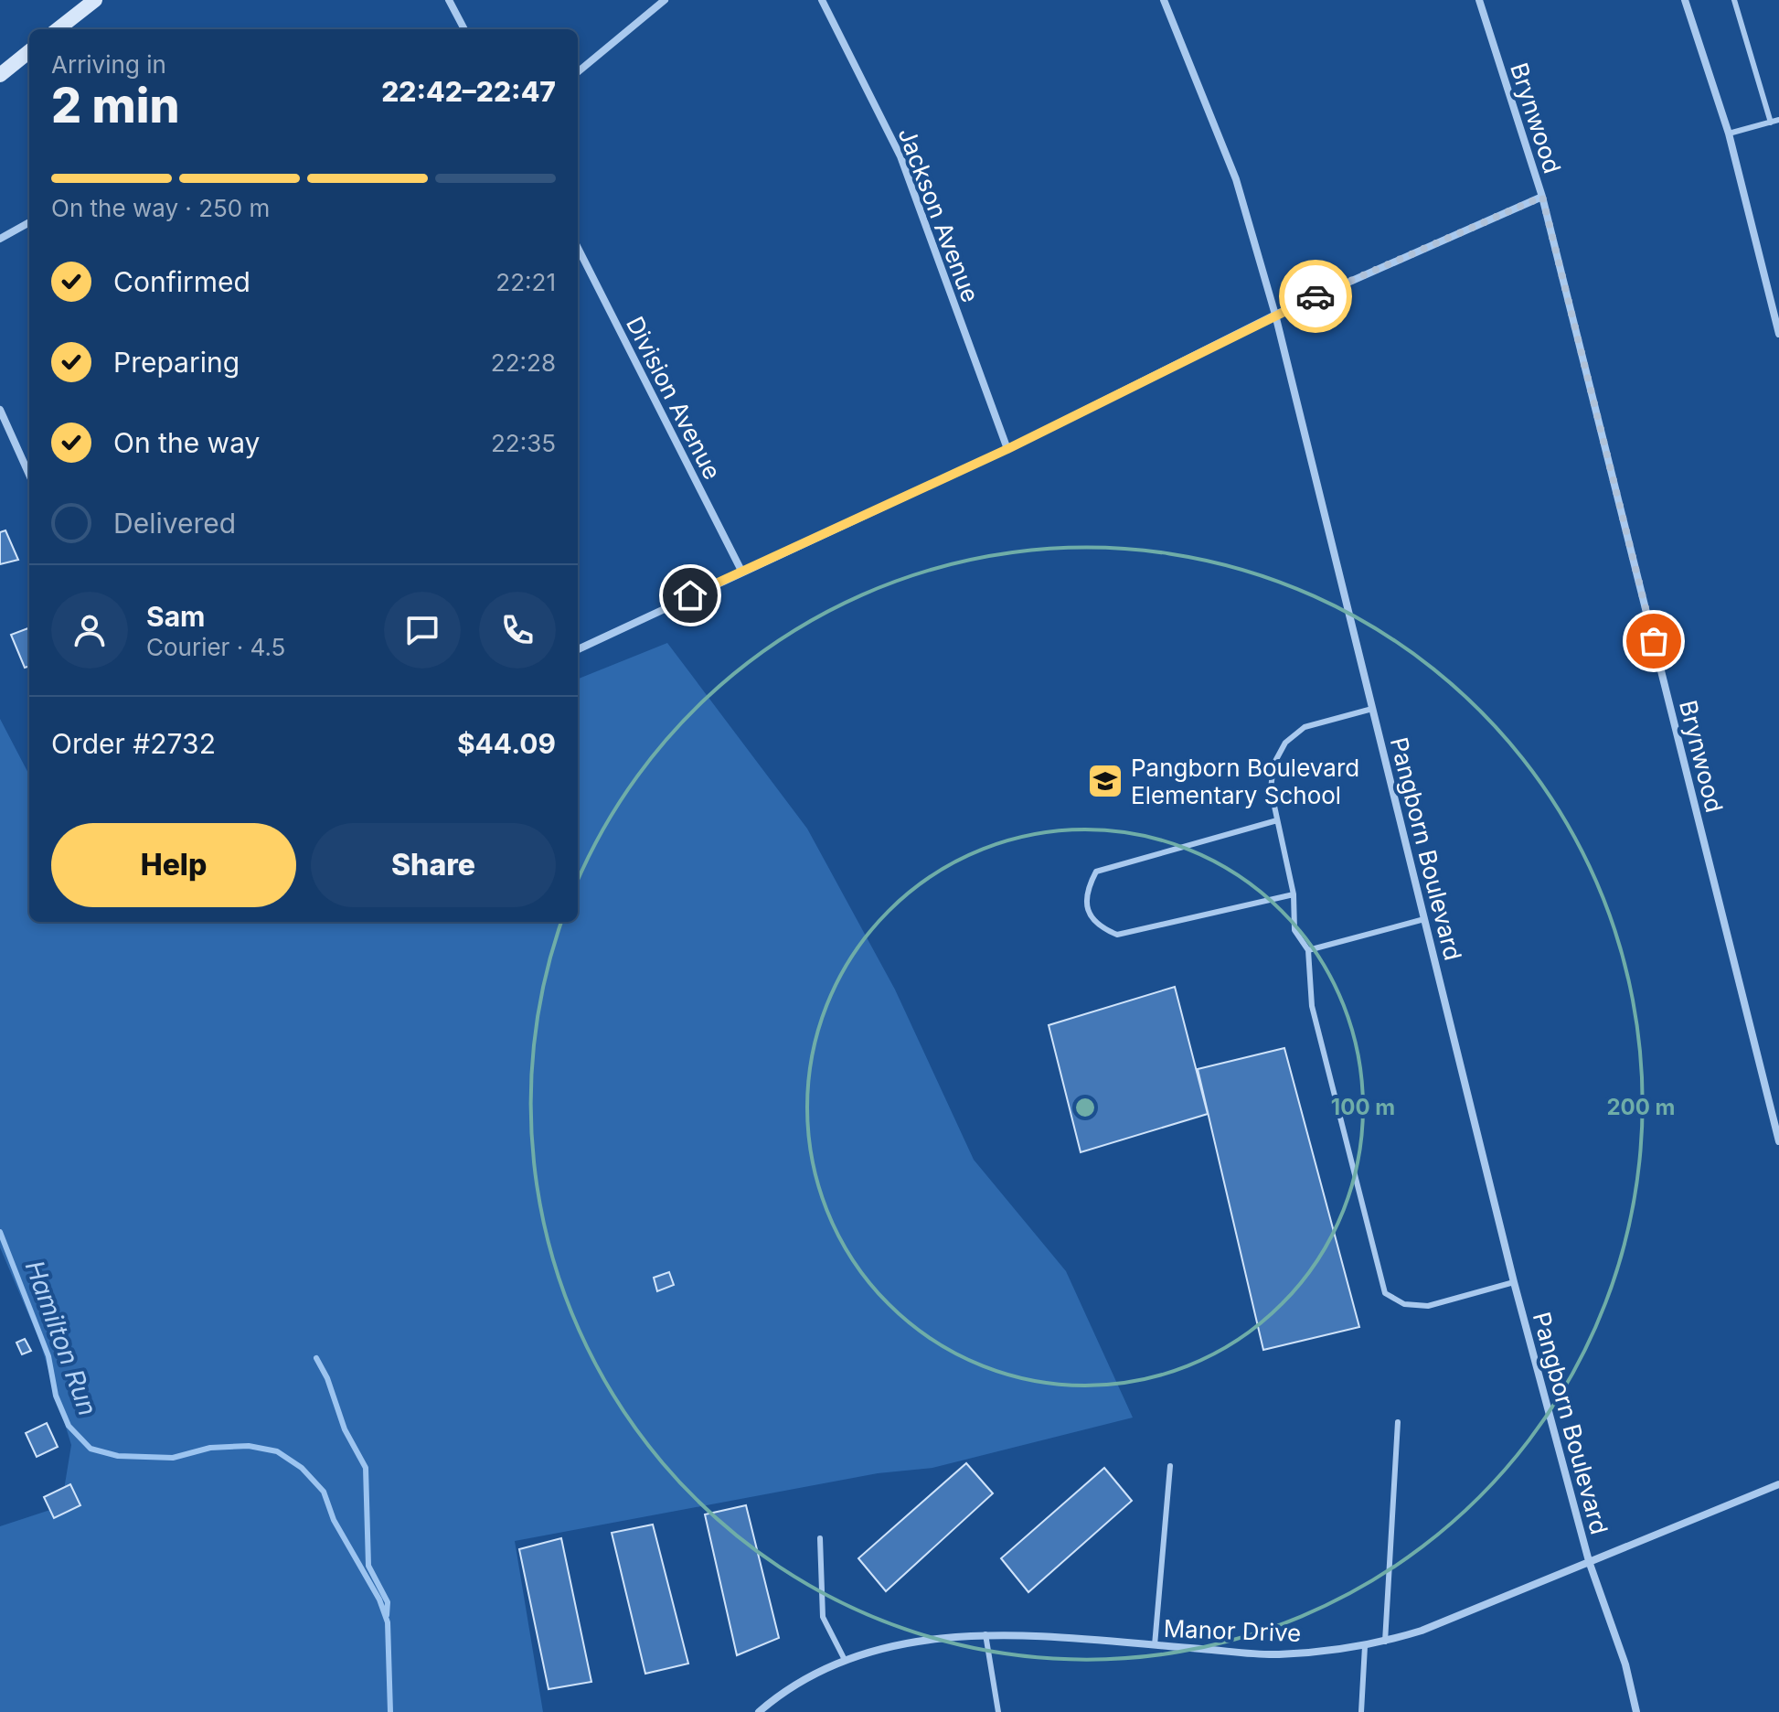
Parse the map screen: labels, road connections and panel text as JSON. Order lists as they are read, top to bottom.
{
  "streets": {
    "street": [
      "Brynwood",
      "Jackson Avenue",
      "Division Avenue",
      "Pangborn Boulevard",
      "Manor Drive"
    ]
  },
  "crossings": [
    ["Pangborn Boulevard", "Manor Drive"]
  ],
  "water": ["Hamilton Run"],
  "places": {
    "school or university": ["Pangborn Boulevard Elementary School"]
  },
  "page": {
    "heading": ["2 min", "Arriving in", "22:42–22:47"],
    "panel": [
      "Sam",
      "Courier · 4.5",
      "Order #2732",
      "$44.09"
    ],
    "bar": "On the way · 250 m",
    "list": [
      ["Confirmed", "22:21"],
      ["Preparing", "22:28"],
      ["On the way", "22:35"],
      "Delivered"
    ],
    "buttons": ["Help", "Share"]
  },
  "rings": ["100 m", "200 m"]
}
